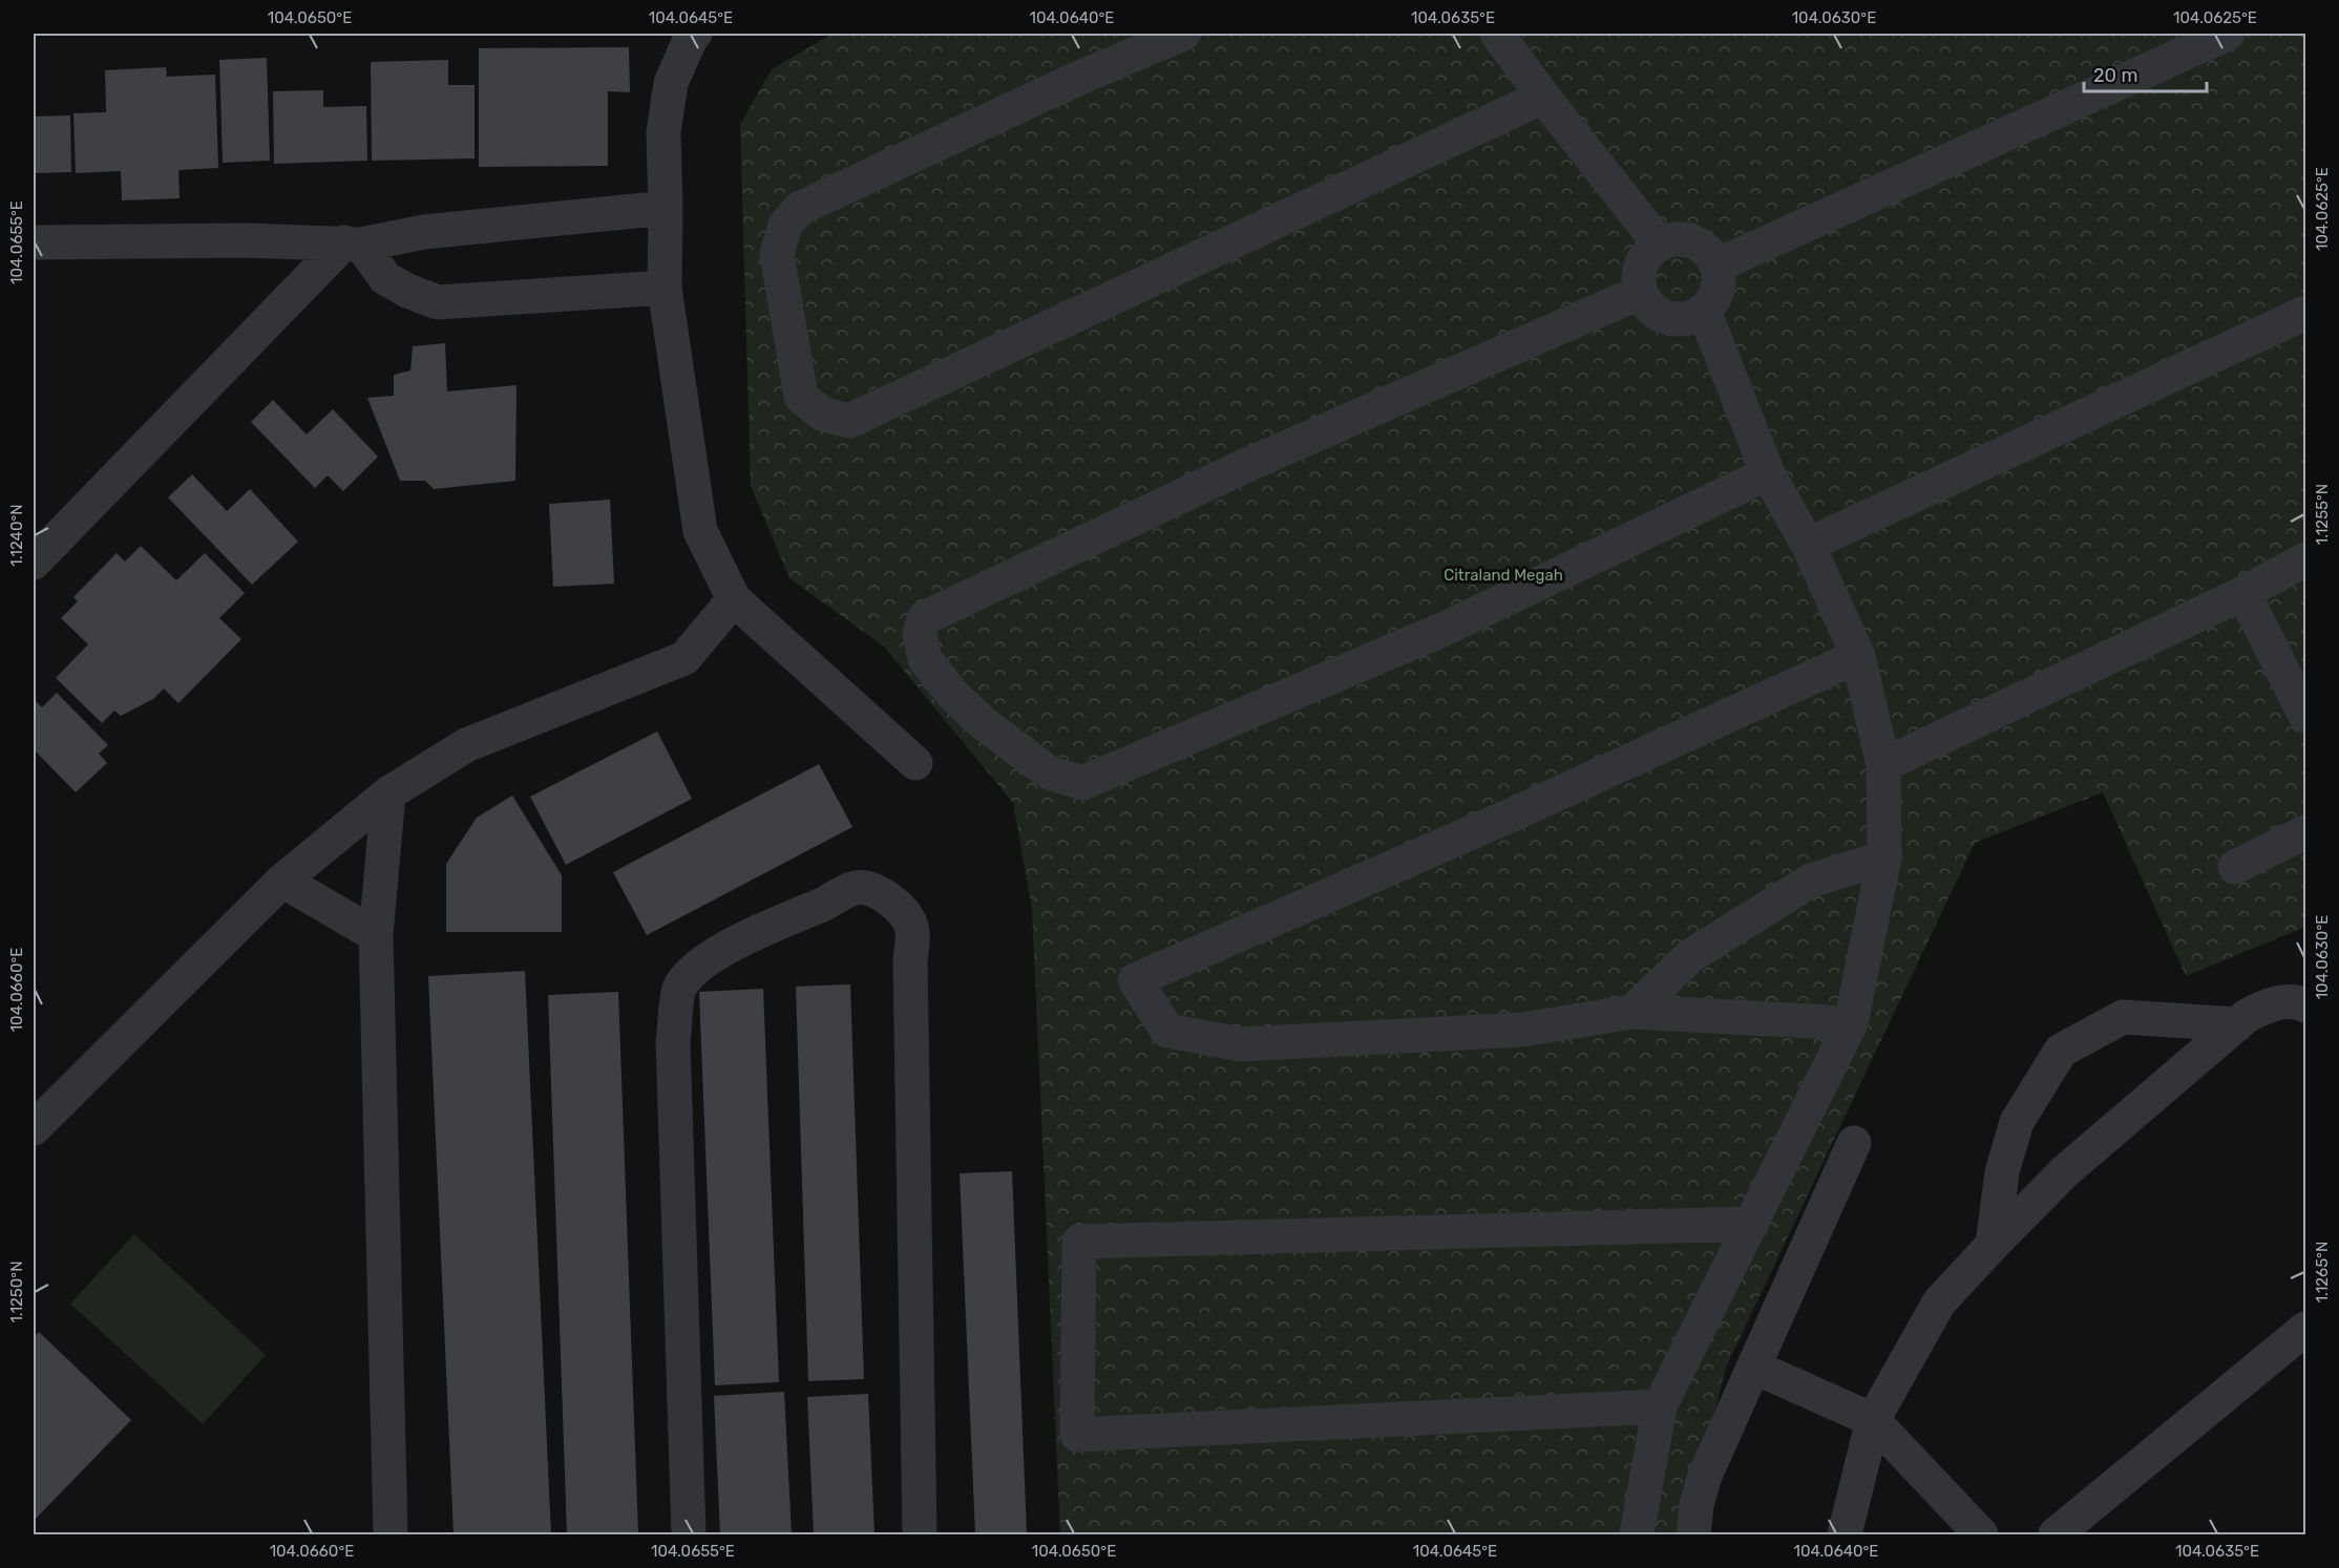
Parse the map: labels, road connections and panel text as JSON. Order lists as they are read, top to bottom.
{
  "parks": ["Citraland Megah"],
  "scale_bar": "20 m",
  "coordinates": [
    "104.0650°E",
    "104.0645°E",
    "104.0640°E",
    "104.0635°E",
    "104.0630°E",
    "104.0625°E",
    "104.0655°E",
    "1.1255°N",
    "1.1240°N",
    "104.0660°E",
    "1.1265°N",
    "1.1250°N"
  ]
}
